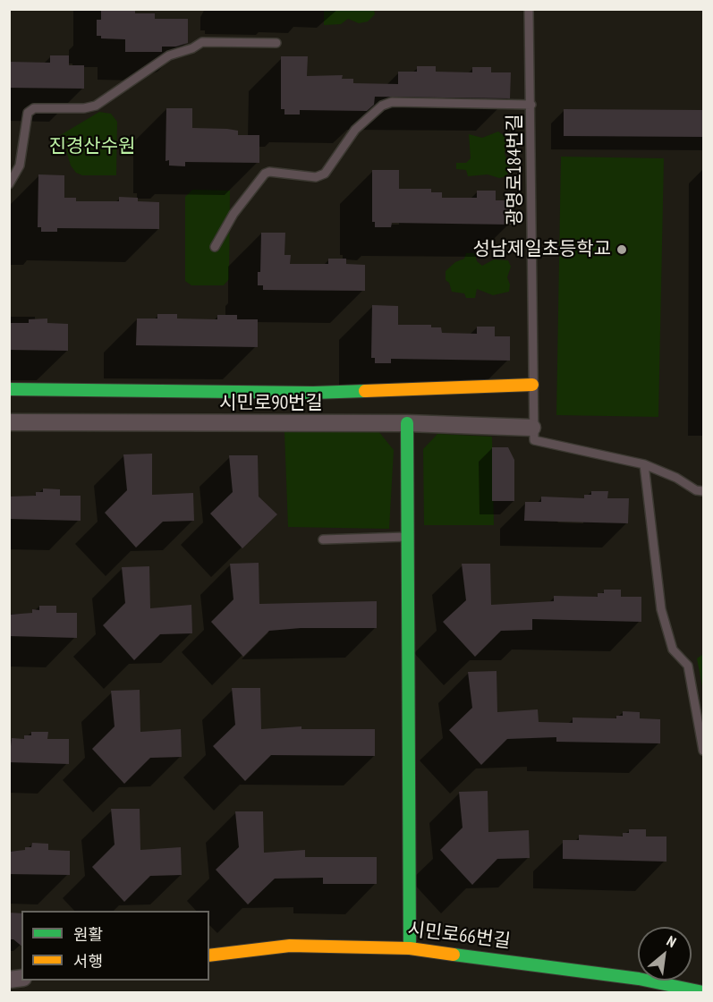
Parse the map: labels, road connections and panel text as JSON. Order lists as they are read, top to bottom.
{
  "streets": {
    "street": ["시민로90번길", "시민로66번길"],
    "lane": ["광명로184번길"]
  },
  "crossings": [
    ["광명로184번길", "시민로90번길"]
  ],
  "parks": ["진경산수원"],
  "places": ["성남제일초등학교"],
  "legend": ["원활", "서행"],
  "north": "top right"
}
